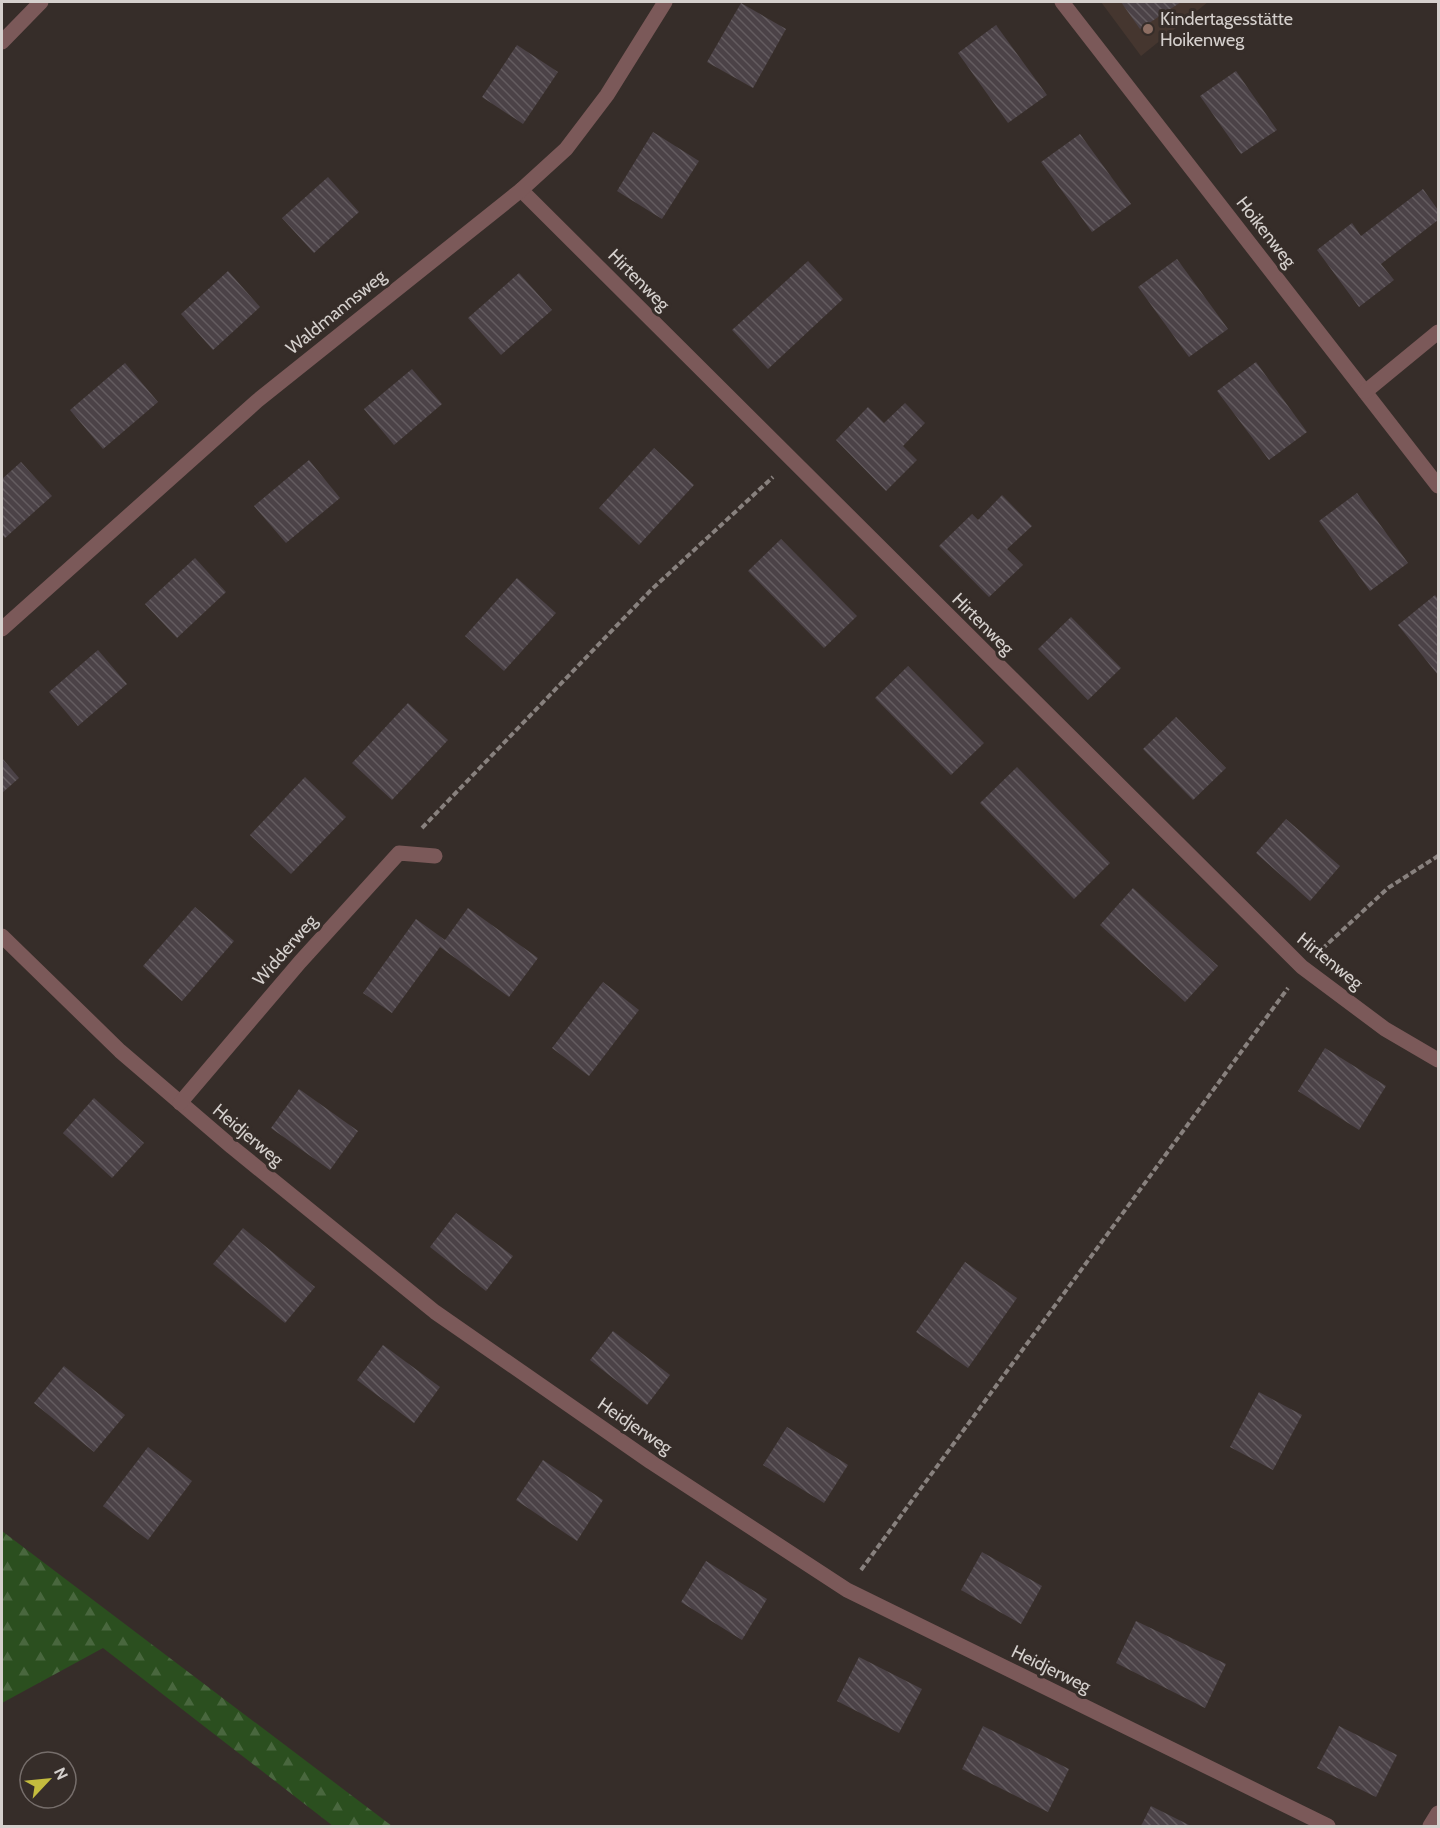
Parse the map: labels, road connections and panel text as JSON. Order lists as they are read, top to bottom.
{
  "streets": {
    "street": [
      "Hoikenweg",
      "Hirtenweg",
      "Waldmannsweg",
      "Widderweg",
      "Heidjerweg"
    ]
  },
  "crossings": [
    ["Hirtenweg", "Waldmannsweg"],
    ["Widderweg", "Heidjerweg"]
  ],
  "places": ["Kindertagesstätte Hoikenweg"],
  "north": "top right"
}
